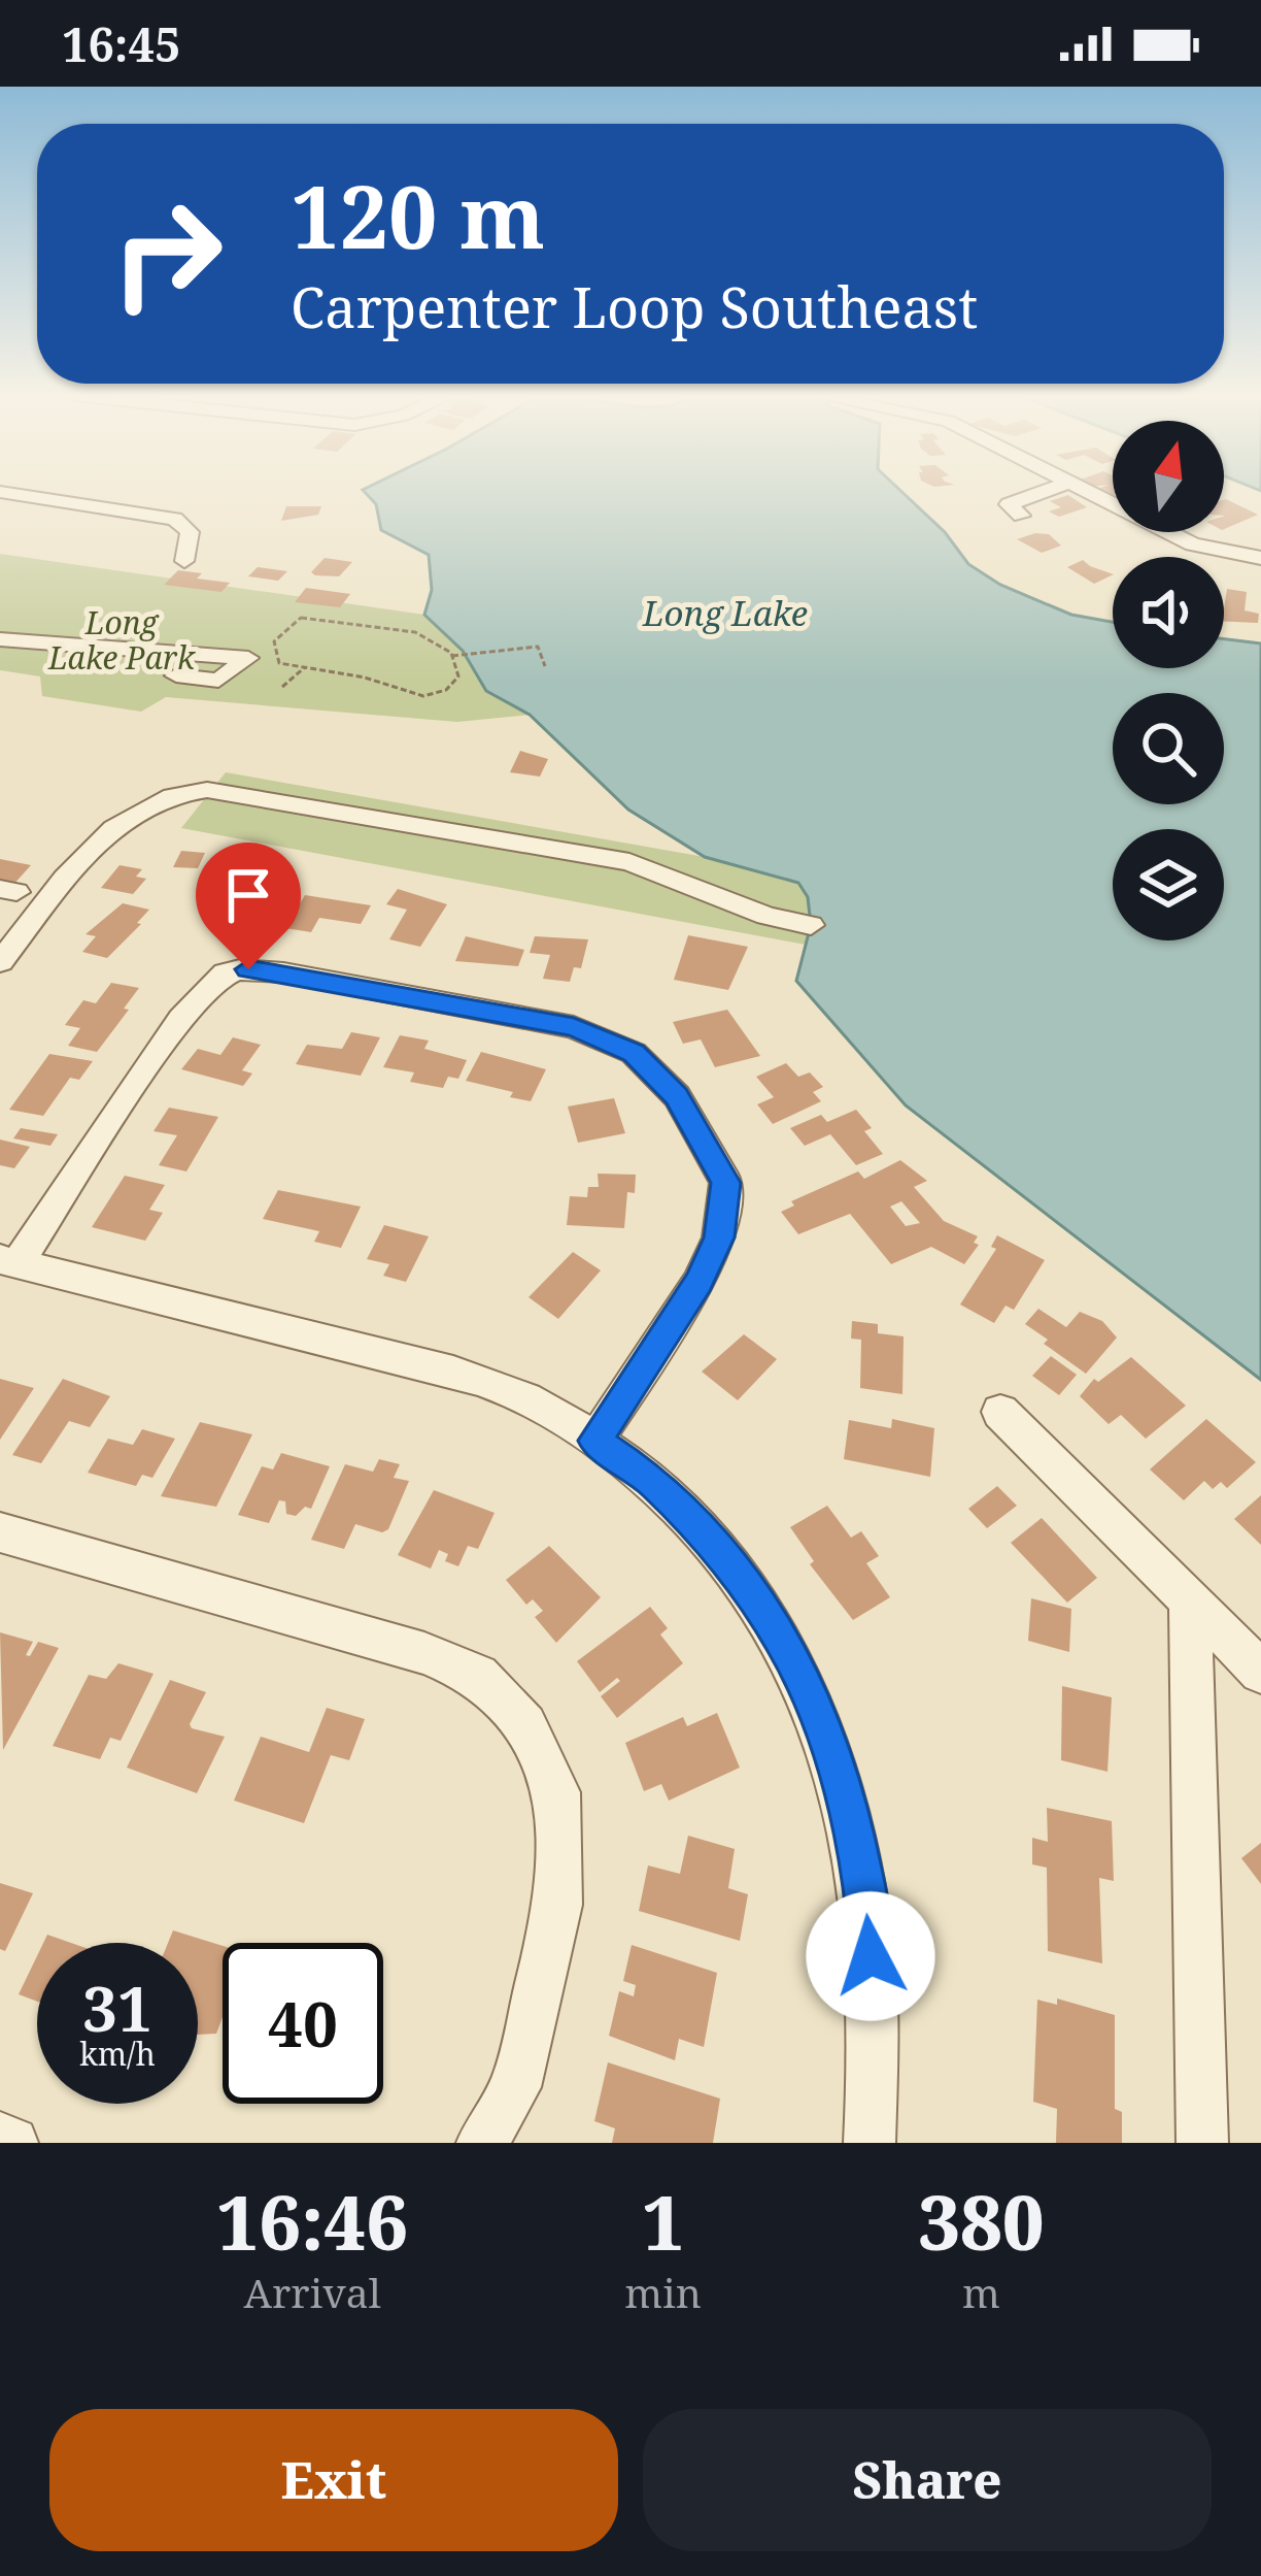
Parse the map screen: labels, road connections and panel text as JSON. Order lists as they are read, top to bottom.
{
  "water": ["Long Lake"],
  "parks": ["Long Lake Park"],
  "north": "top",
  "page": {
    "status": "16:45",
    "turn": ["120 m", "Carpenter Loop Southeast"],
    "speed": "31 km/h",
    "limit": "40",
    "eta": [
      "16:46",
      "Arrival",
      "1",
      "min",
      "380",
      "m"
    ],
    "buttons": ["Exit", "Share"]
  }
}
